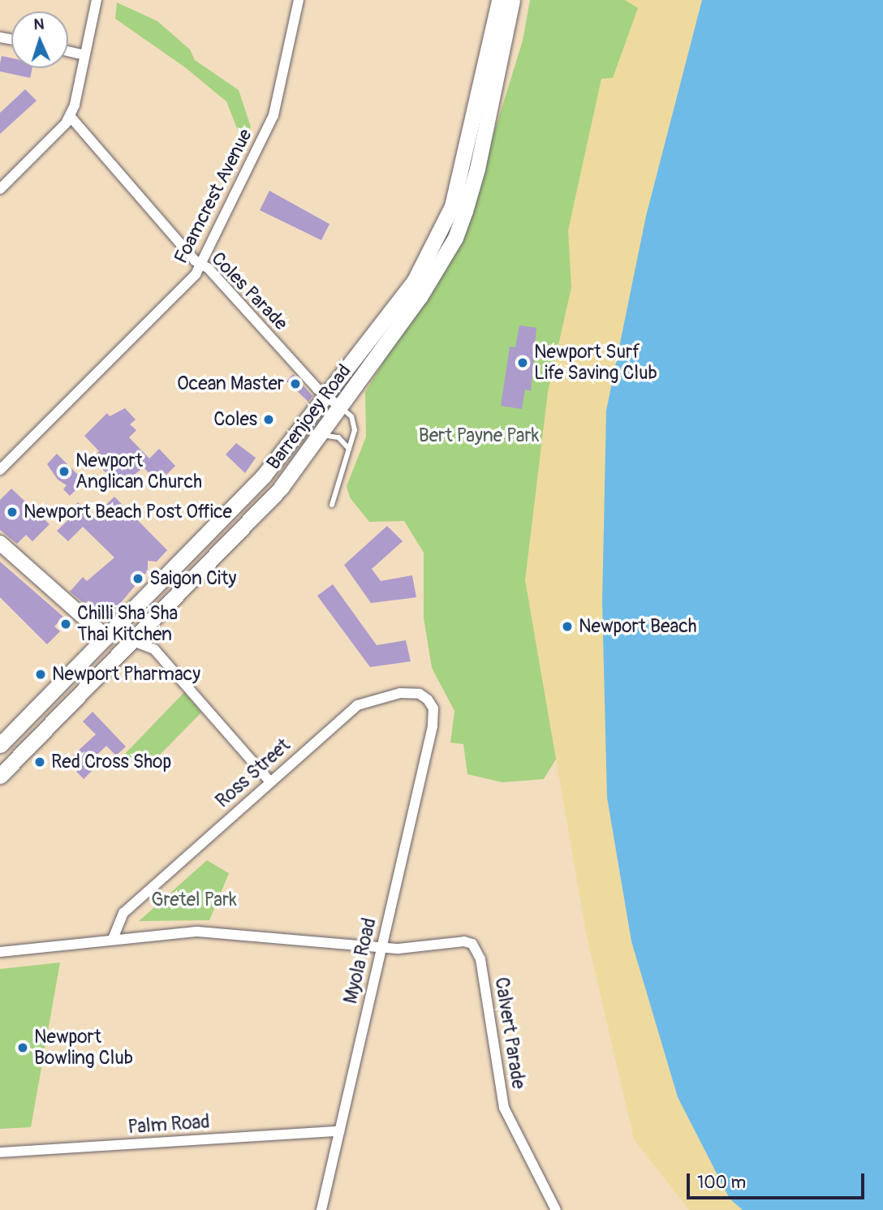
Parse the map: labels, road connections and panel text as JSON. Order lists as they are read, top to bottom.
{
  "streets": {
    "main road": ["Barrenjoey Road"],
    "street": [
      "Foamcrest Avenue",
      "Coles Parade",
      "Ross Street",
      "Myola Road",
      "Calvert Parade",
      "Palm Road"
    ]
  },
  "crossings": [
    ["Foamcrest Avenue", "Coles Parade"],
    ["Coles Parade", "Barrenjoey Road"],
    ["Ross Street", "Myola Road"],
    ["Myola Road", "Calvert Parade"],
    ["Myola Road", "Palm Road"]
  ],
  "parks": ["Bert Payne Park", "Gretel Park"],
  "places": [
    "Newport Surf Life Saving Club",
    "Ocean Master",
    "Coles",
    "Newport Anglican Church",
    "Newport Beach Post Office",
    "Saigon City",
    "Chilli Sha Sha Thai Kitchen",
    "Newport Beach",
    "Newport Pharmacy",
    "Red Cross Shop",
    "Newport Bowling Club"
  ],
  "scale_bar": "100 m",
  "north": "top"
}
